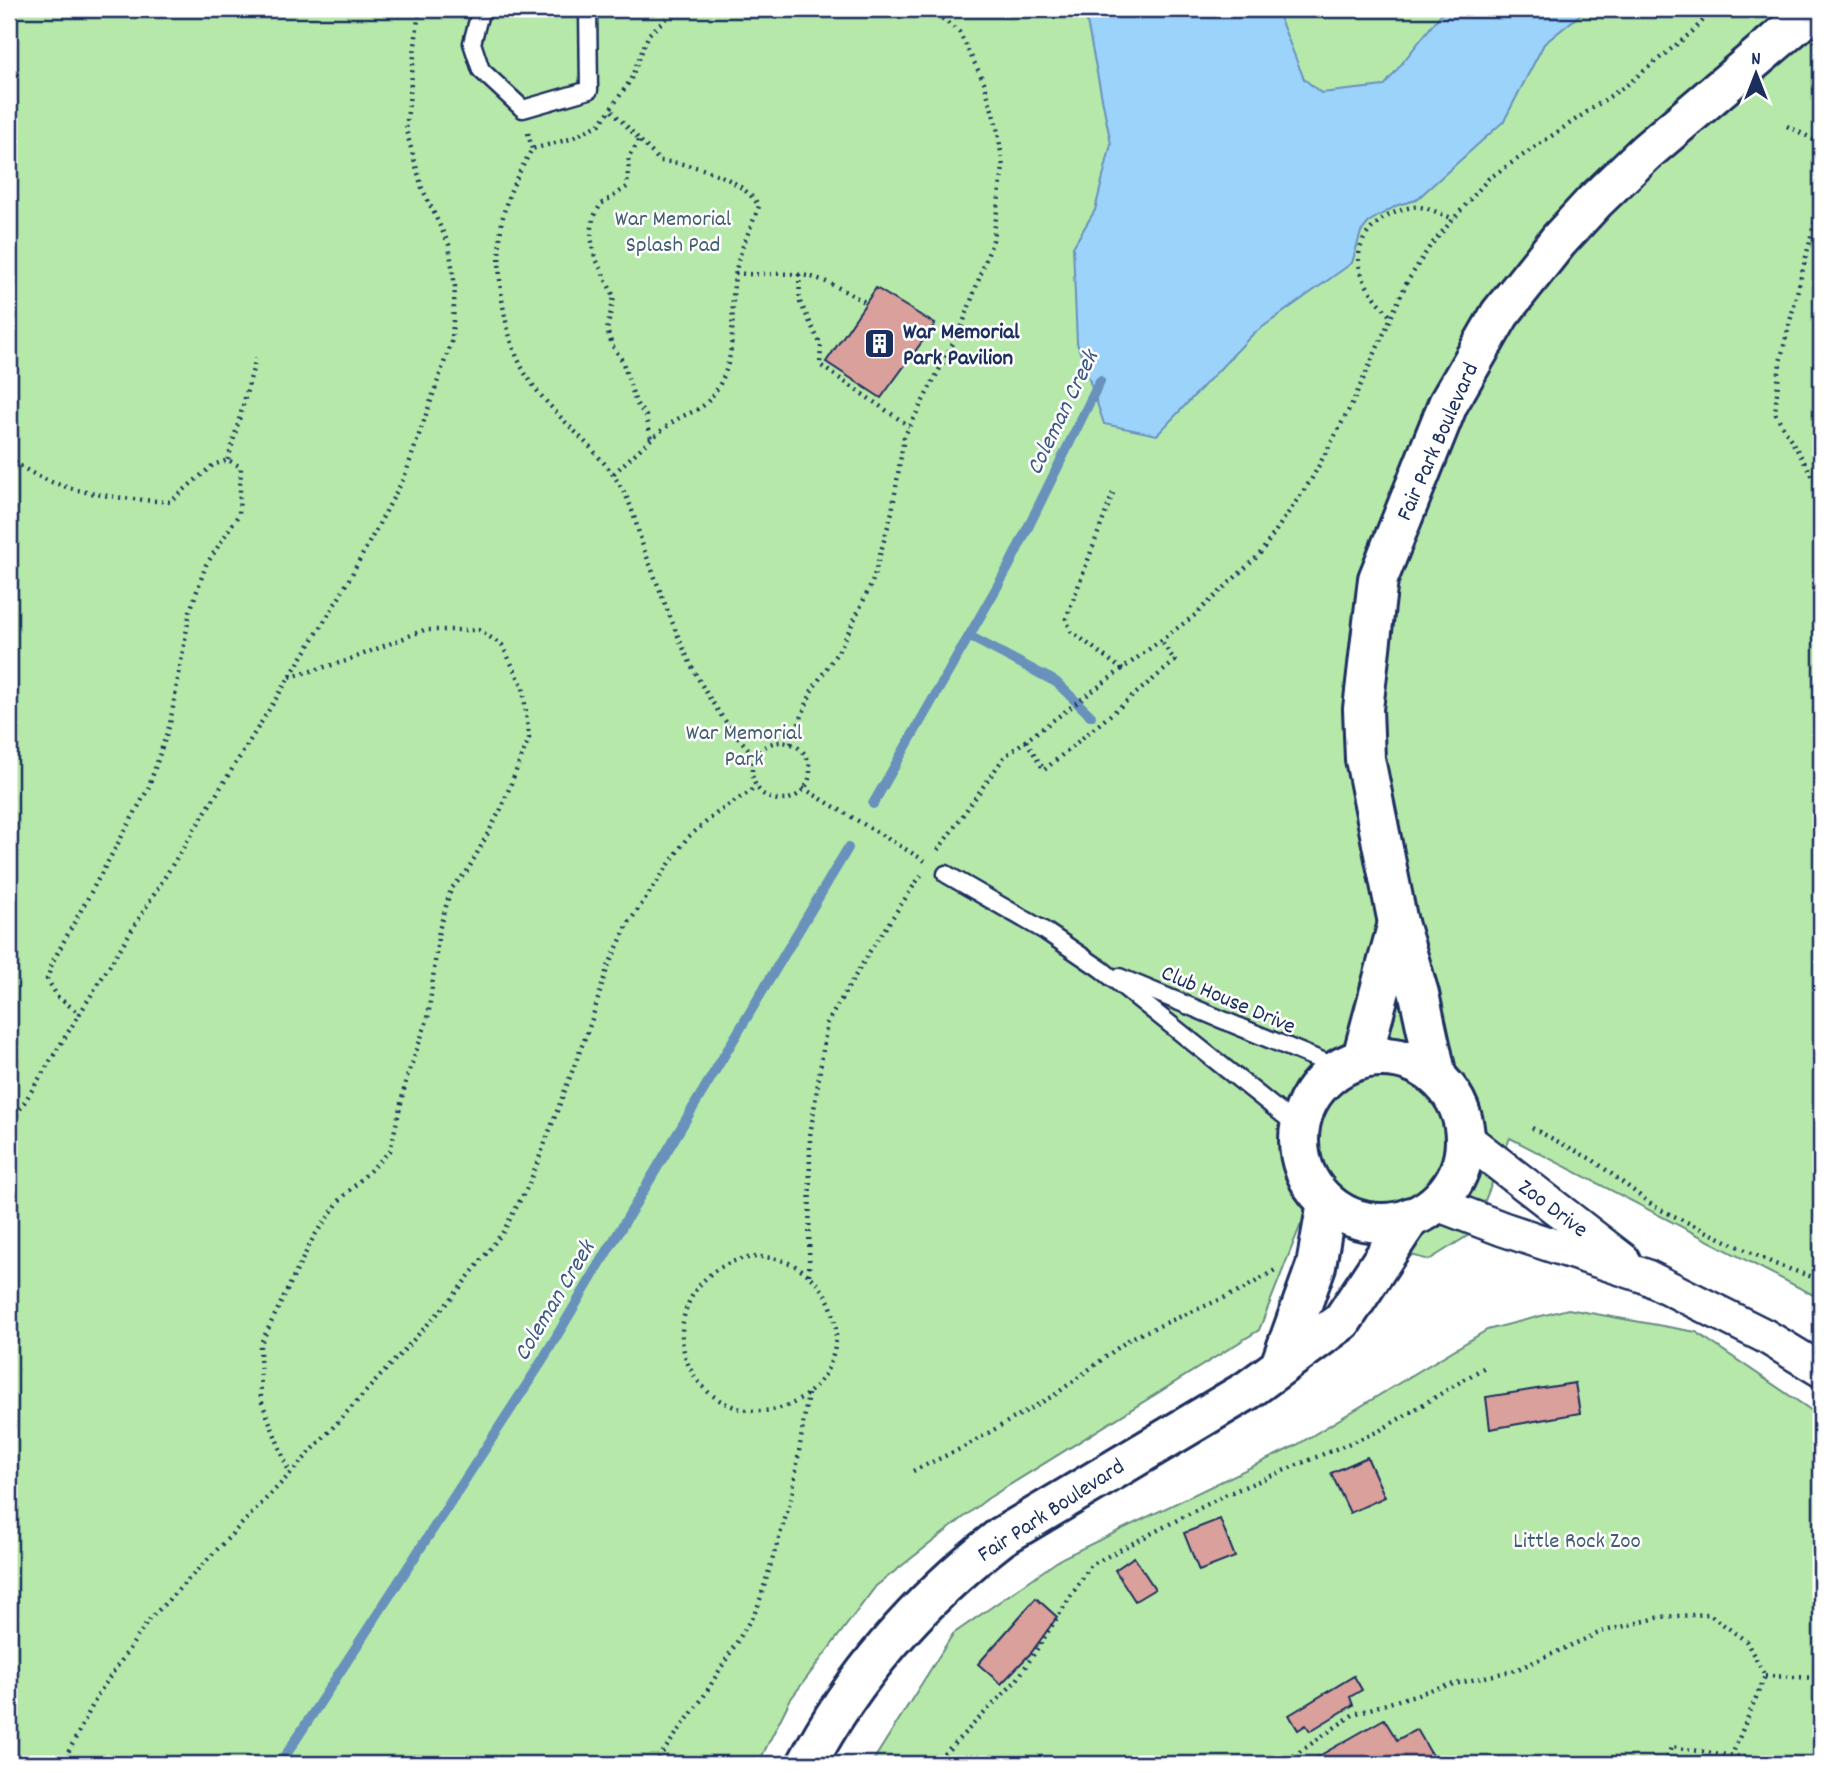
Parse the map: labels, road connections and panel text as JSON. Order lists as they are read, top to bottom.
{
  "streets": {
    "street": ["Fair Park Boulevard", "Zoo Drive"],
    "lane": ["Club House Drive"]
  },
  "crossings": [
    ["Fair Park Boulevard", "Club House Drive"],
    ["Fair Park Boulevard", "Zoo Drive"],
    ["Club House Drive", "Zoo Drive"]
  ],
  "water": ["Coleman Creek"],
  "parks": ["War Memorial Splash Pad", "War Memorial Park", "Little Rock Zoo"],
  "places": {
    "building": ["War Memorial Park Pavilion"]
  },
  "north": "top"
}
